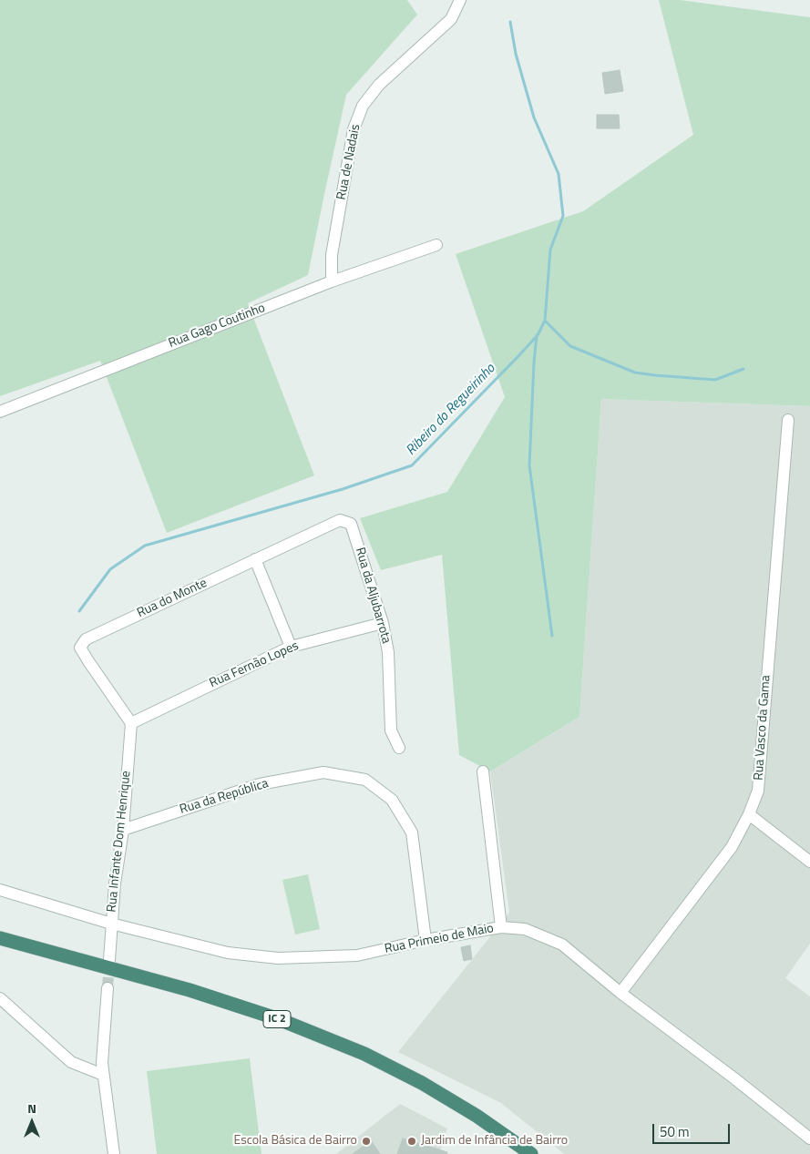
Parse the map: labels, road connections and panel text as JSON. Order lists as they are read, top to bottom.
{
  "streets": {
    "highway": ["IC 2"],
    "street": [
      "Rua de Nadais",
      "Rua Gago Coutinho",
      "Rua da Aljubarrota",
      "Rua do Monte",
      "Rua Fernão Lopes",
      "Rua Vasco da Gama",
      "Rua da República",
      "Rua Infante Dom Henrique",
      "Rua Primeio de Maio"
    ]
  },
  "crossings": [
    ["Rua de Nadais", "Rua Gago Coutinho"],
    ["Rua da Aljubarrota", "Rua do Monte"],
    ["Rua da Aljubarrota", "Rua Fernão Lopes"],
    ["Rua do Monte", "Rua Fernão Lopes"],
    ["Rua do Monte", "Rua Infante Dom Henrique"],
    ["Rua Fernão Lopes", "Rua Infante Dom Henrique"],
    ["Rua Vasco da Gama", "Rua Primeio de Maio"],
    ["Rua da República", "Rua Infante Dom Henrique"],
    ["Rua da República", "Rua Primeio de Maio"],
    ["Rua Infante Dom Henrique", "Rua Primeio de Maio"]
  ],
  "water": ["Ribeiro do Regueirinho"],
  "places": ["Escola Básica de Bairro", "Jardim de Infância de Bairro"],
  "scale_bar": "50 m",
  "north": "top"
}
